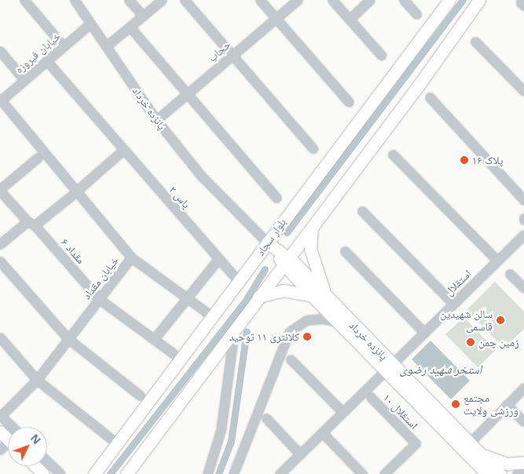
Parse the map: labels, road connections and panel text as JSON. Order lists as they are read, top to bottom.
{
  "streets": {
    "main road": ["پانزده خرداد", "بلوار سجاد"],
    "street": [
      "حجاب",
      "خیابان فیروزه",
      "یاس ۲",
      "مقداد ۶",
      "خیابان مقداد",
      "استقلال",
      "استقلال ۱۰"
    ]
  },
  "crossings": [
    ["حجاب", "پانزده خرداد"],
    ["خیابان فیروزه", "پانزده خرداد"],
    ["خیابان فیروزه", "یاس ۲"],
    ["خیابان فیروزه", "خیابان مقداد"],
    ["پانزده خرداد", "بلوار سجاد"],
    ["پانزده خرداد", "استقلال"],
    ["مقداد ۶", "خیابان مقداد"]
  ],
  "water": ["استخر شهید رضوی"],
  "places": [
    "پلاک ۱۶",
    "سالن شهیدین قاسمی",
    "کلانتری ۱۱ توحید",
    "زمین چمن",
    "مجتمع ورزشی ولایت"
  ],
  "north": "top right"
}
